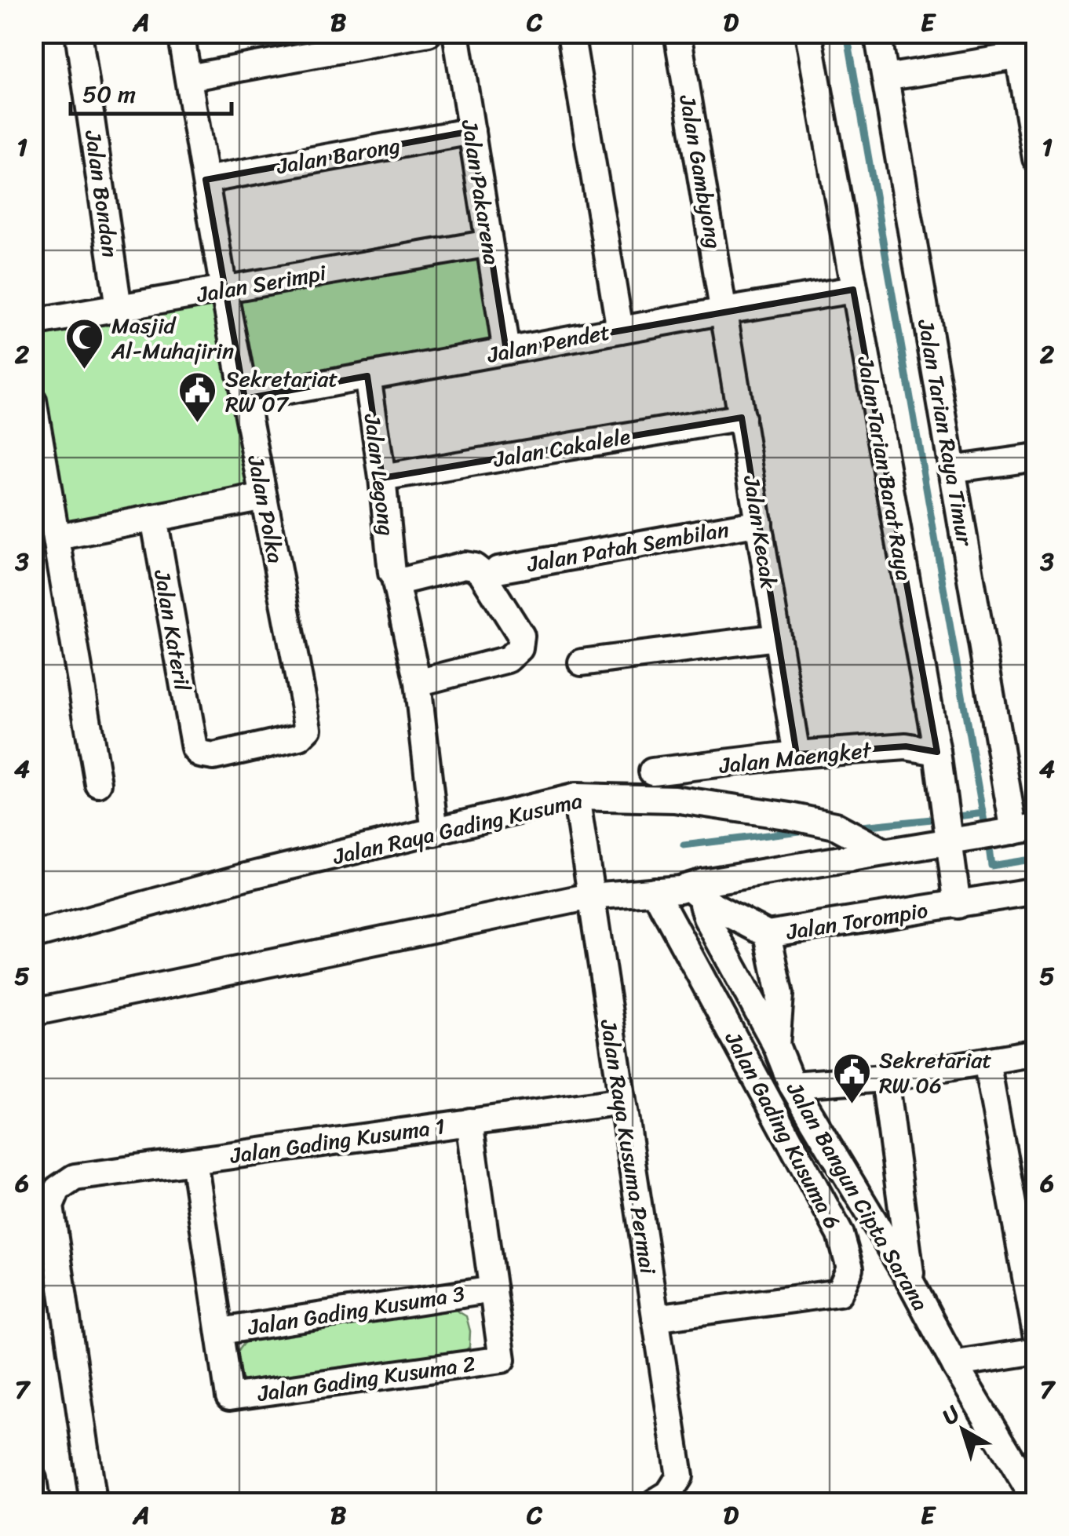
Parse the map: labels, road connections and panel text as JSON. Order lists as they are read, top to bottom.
{
  "streets": {
    "street": [
      "Jalan Barong",
      "Jalan Gambyong",
      "Jalan Pakarena",
      "Jalan Bondan",
      "Jalan Serimpi",
      "Jalan Pendet",
      "Jalan Tarian Raya Timur",
      "Jalan Cakalele",
      "Jalan Tarian Barat Raya",
      "Jalan Legong",
      "Jalan Polka",
      "Jalan Kecak",
      "Jalan Patah Sembilan",
      "Jalan Kateril",
      "Jalan Maengket",
      "Jalan Raya Gading Kusuma",
      "Jalan Torompio",
      "Jalan Gading Kusuma 6",
      "Jalan Gading Kusuma 1",
      "Jalan Raya Kusuma Permai",
      "Jalan Bangun Cipta Sarana",
      "Jalan Gading Kusuma 3",
      "Jalan Gading Kusuma 2"
    ]
  },
  "crossings": [
    ["Jalan Barong", "Jalan Pakarena"],
    ["Jalan Barong", "Jalan Polka"],
    ["Jalan Gambyong", "Jalan Pendet"],
    ["Jalan Gambyong", "Jalan Kecak"],
    ["Jalan Pakarena", "Jalan Serimpi"],
    ["Jalan Pakarena", "Jalan Pendet"],
    ["Jalan Bondan", "Jalan Serimpi"],
    ["Jalan Serimpi", "Jalan Polka"],
    ["Jalan Pendet", "Jalan Tarian Barat Raya"],
    ["Jalan Pendet", "Jalan Legong"],
    ["Jalan Pendet", "Jalan Polka"],
    ["Jalan Pendet", "Jalan Kecak"],
    ["Jalan Cakalele", "Jalan Legong"],
    ["Jalan Cakalele", "Jalan Kecak"],
    ["Jalan Tarian Barat Raya", "Jalan Maengket"],
    ["Jalan Tarian Barat Raya", "Jalan Torompio"],
    ["Jalan Legong", "Jalan Raya Gading Kusuma"],
    ["Jalan Polka", "Jalan Kateril"],
    ["Jalan Kecak", "Jalan Patah Sembilan"],
    ["Jalan Kecak", "Jalan Maengket"],
    ["Jalan Raya Gading Kusuma", "Jalan Raya Kusuma Permai"],
    ["Jalan Torompio", "Jalan Bangun Cipta Sarana"],
    ["Jalan Gading Kusuma 6", "Jalan Raya Kusuma Permai"],
    ["Jalan Gading Kusuma 1", "Jalan Raya Kusuma Permai"],
    ["Jalan Gading Kusuma 1", "Jalan Gading Kusuma 2"],
    ["Jalan Gading Kusuma 3", "Jalan Gading Kusuma 2"]
  ],
  "places": {
    "mosque": ["Masjid Al-Muhajirin"],
    "public building": ["Sekretariat RW 07", "Sekretariat RW 06"]
  },
  "scale_bar": "50 m",
  "north": "top left",
  "grid": {
    "columns": [
      "A",
      "B",
      "C",
      "D",
      "E"
    ],
    "rows": [
      "1",
      "2",
      "3",
      "4",
      "5",
      "6",
      "7"
    ]
  }
}
